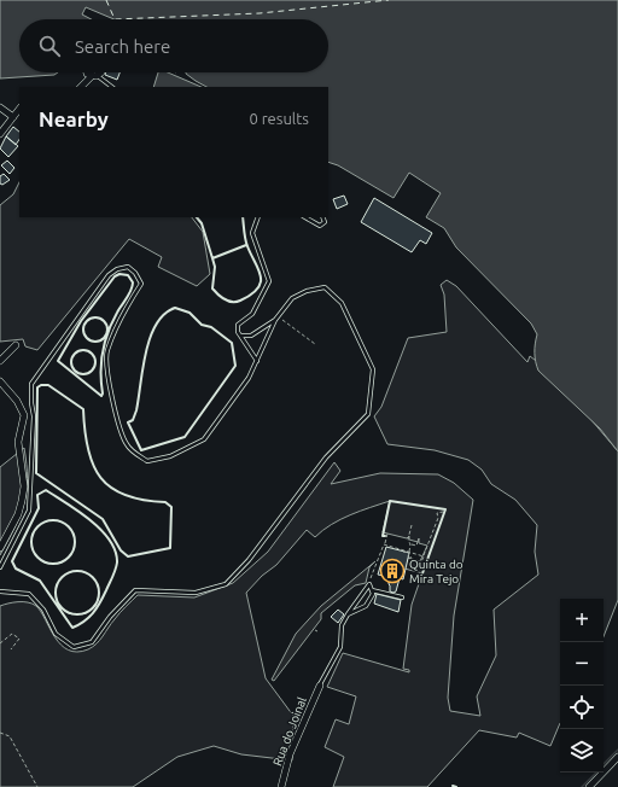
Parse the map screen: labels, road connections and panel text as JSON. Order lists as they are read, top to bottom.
{
  "streets": {
    "street": ["Rua do Joinal"]
  },
  "places": {
    "building": ["Quinta do Mira Tejo"]
  },
  "page": {
    "search": "Search here",
    "heading": ["Nearby", "0 results"],
    "map_buttons": ["+", "−"]
  }
}
